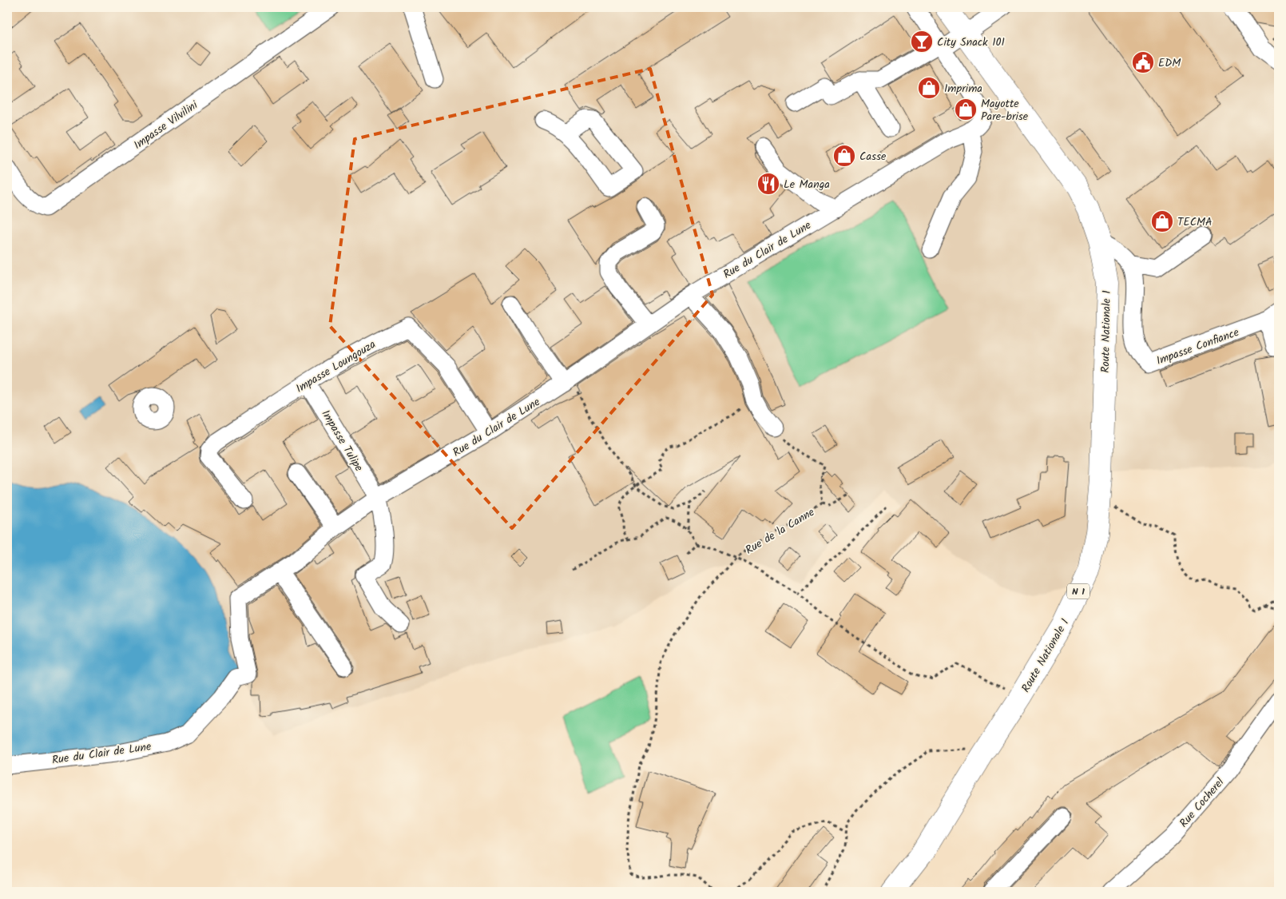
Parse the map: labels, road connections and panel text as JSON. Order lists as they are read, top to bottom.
{
  "streets": {
    "main road": ["Route Nationale 1", "N 1"],
    "street": [
      "Impasse Vilvilini",
      "Rue du Clair de Lune",
      "Impasse Confiance",
      "Impasse Loungouza",
      "Impasse Tulipe",
      "Rue Cocherel"
    ],
    "path": ["Rue de la Canne"]
  },
  "crossings": [
    ["Rue du Clair de Lune", "Route Nationale 1"],
    ["Rue du Clair de Lune", "Impasse Loungouza"],
    ["Rue du Clair de Lune", "Impasse Tulipe"],
    ["Impasse Loungouza", "Impasse Tulipe"]
  ],
  "places": {
    "bar": ["City Snack 101"],
    "public building": ["EDM"],
    "shop": [
      "Imprima",
      "Mayotte Pare-brise",
      "Casse",
      "TECMA"
    ],
    "restaurant": ["Le Manga"]
  }
}
